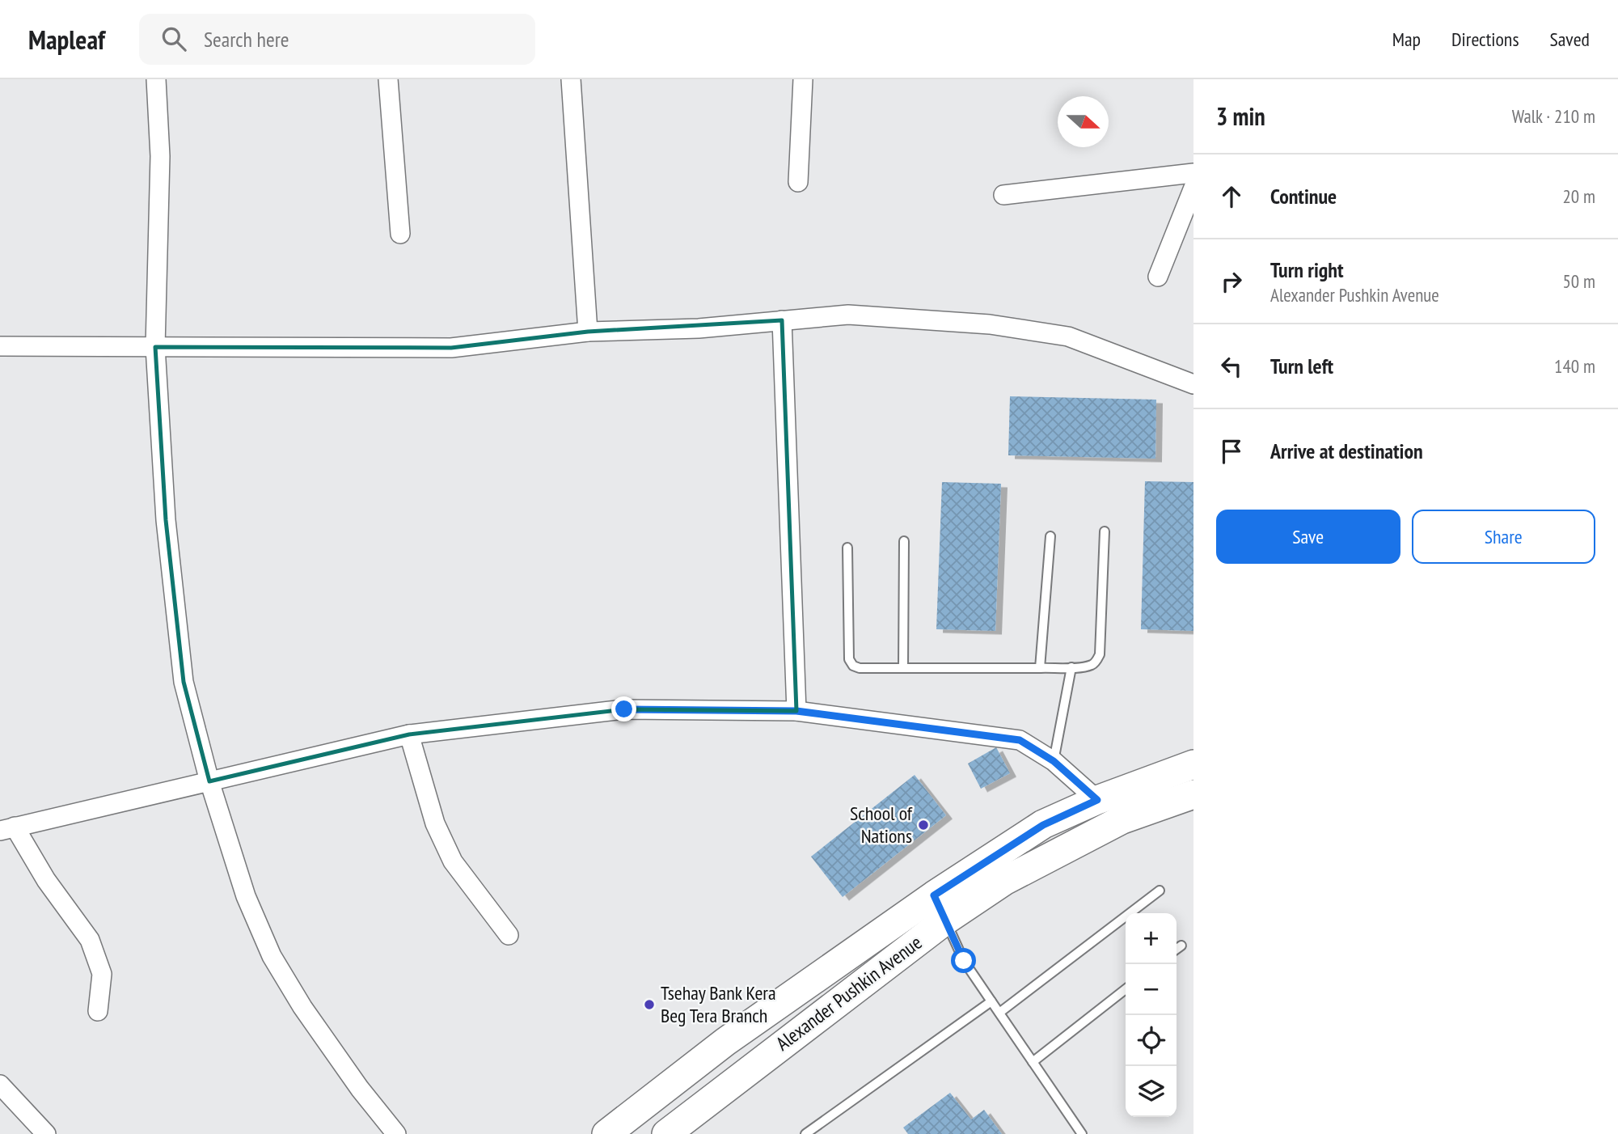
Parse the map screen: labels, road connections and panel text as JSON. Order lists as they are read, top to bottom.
{
  "streets": {
    "main road": ["Alexander Pushkin Avenue"]
  },
  "places": ["School of Nations", "Tsehay Bank Kera Beg Tera Branch"],
  "north": "right",
  "page": {
    "header": "Mapleaf",
    "search": "Search here",
    "nav": ["Map", "Directions", "Saved"],
    "heading": ["3 min", "Walk · 210 m"],
    "list": [
      ["Continue", "20 m"],
      ["Turn right", "Alexander Pushkin Avenue", "50 m"],
      ["Turn left", "140 m"],
      "Arrive at destination"
    ],
    "buttons": ["Save", "Share"],
    "map_buttons": ["+", "−"]
  }
}
